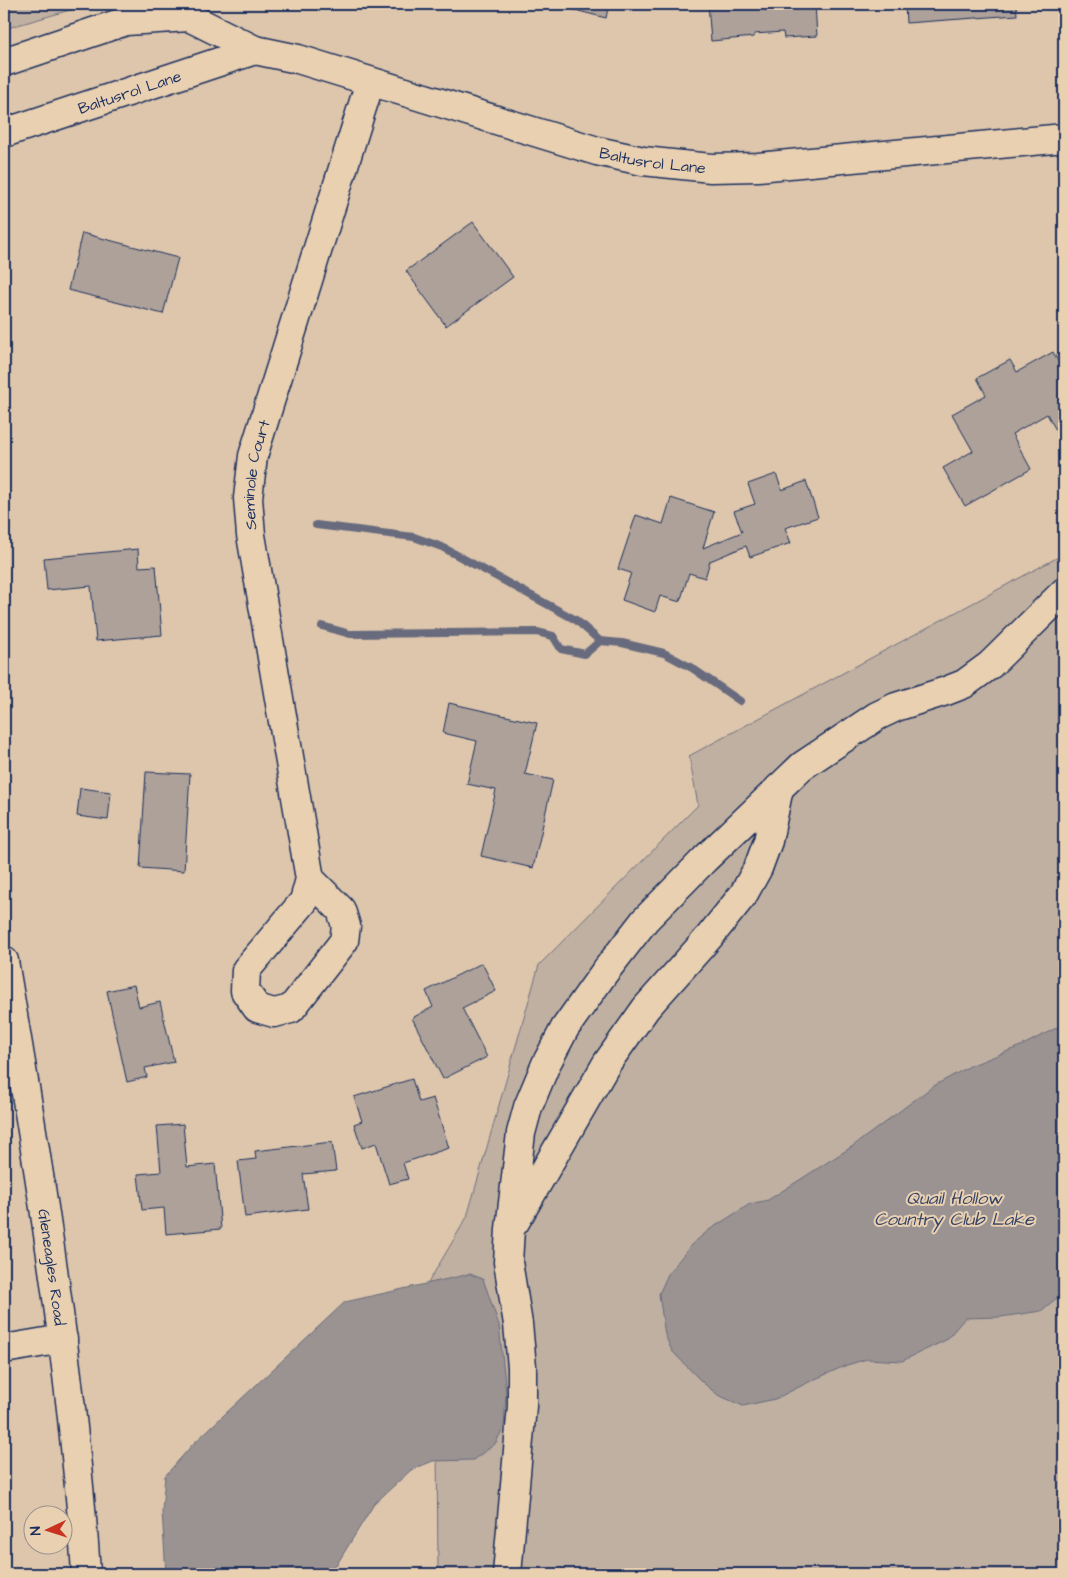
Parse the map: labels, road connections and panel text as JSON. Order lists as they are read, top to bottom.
{
  "streets": {
    "street": ["Baltusrol Lane", "Seminole Court", "Gleneagles Road"]
  },
  "crossings": [
    ["Baltusrol Lane", "Seminole Court"]
  ],
  "water": ["Quail Hollow Country Club Lake"],
  "north": "left"
}
